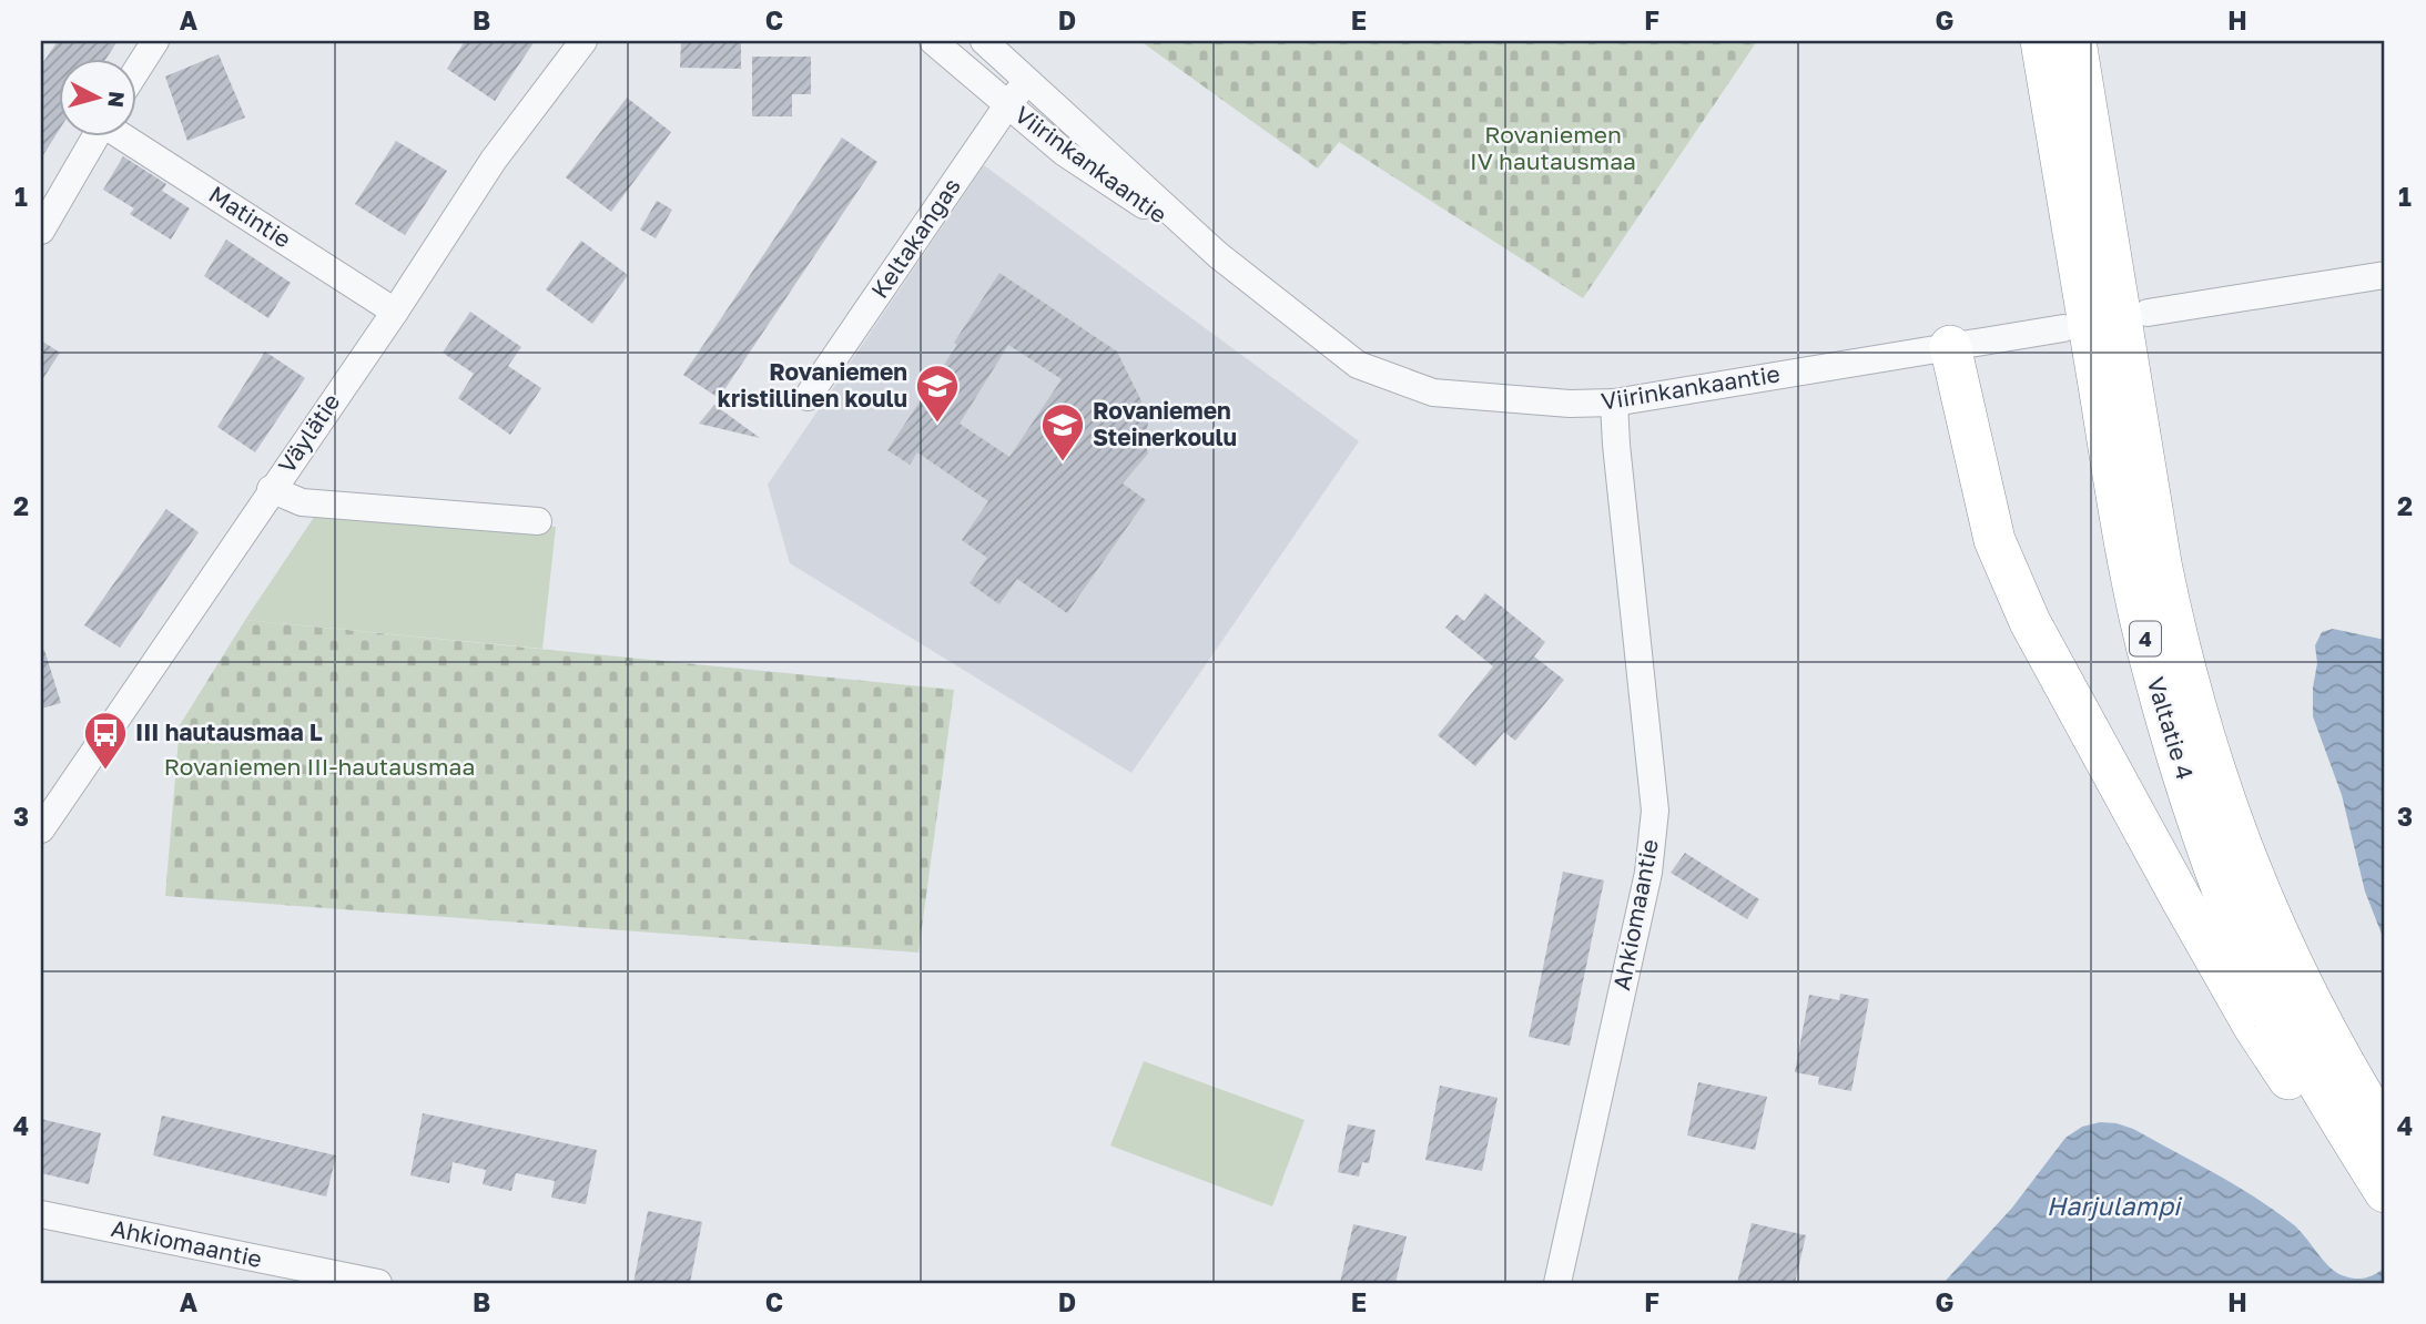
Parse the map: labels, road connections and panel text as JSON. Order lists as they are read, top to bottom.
{
  "streets": {
    "highway": ["4", "Valtatie 4"],
    "street": [
      "Viirinkankaantie",
      "Matintie",
      "Keltakangas",
      "Väylätie",
      "Ahkiomaantie"
    ]
  },
  "crossings": [
    ["Viirinkankaantie", "Keltakangas"],
    ["Viirinkankaantie", "Ahkiomaantie"],
    ["Matintie", "Väylätie"]
  ],
  "water": ["Harjulampi"],
  "parks": ["Rovaniemen IV hautausmaa", "Rovaniemen III-hautausmaa"],
  "places": {
    "school or university": ["Rovaniemen kristillinen koulu", "Rovaniemen Steinerkoulu"],
    "bus stop": ["III hautausmaa L"]
  },
  "north": "right",
  "grid": {
    "columns": [
      "A",
      "B",
      "C",
      "D",
      "E",
      "F",
      "G",
      "H"
    ],
    "rows": [
      "1",
      "2",
      "3",
      "4"
    ]
  }
}
